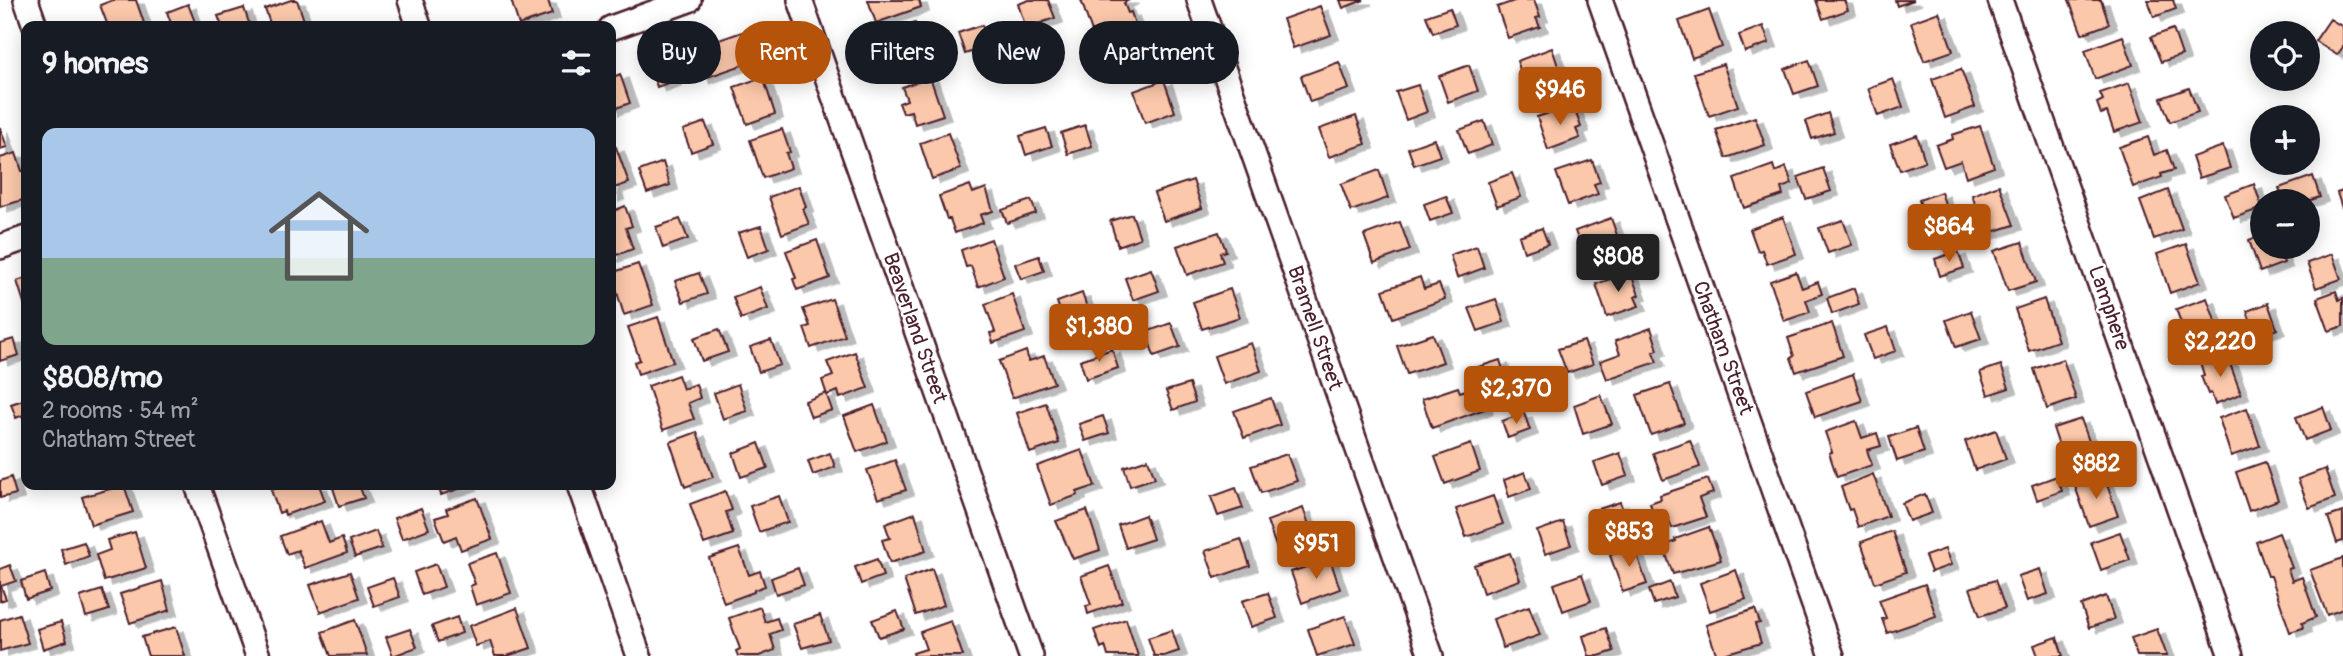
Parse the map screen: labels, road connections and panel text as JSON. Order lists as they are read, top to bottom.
{
  "streets": {
    "street": [
      "Lamphere",
      "Beaverland Street",
      "Bramell Street",
      "Chatham Street"
    ]
  },
  "page": {
    "map_buttons": ["+", "−"],
    "chip": [
      "Buy",
      "Rent",
      "Filters",
      "New",
      "Apartment"
    ],
    "heading": "9 homes",
    "price": [
      "$946",
      "$864",
      "$808",
      "$1,380",
      "$2,220",
      "$2,370",
      "$882",
      "$853",
      "$951"
    ],
    "list": [
      {
        "name": "$808/mo",
        "note": "2 rooms · 54 m² · Chatham Street"
      }
    ]
  }
}
